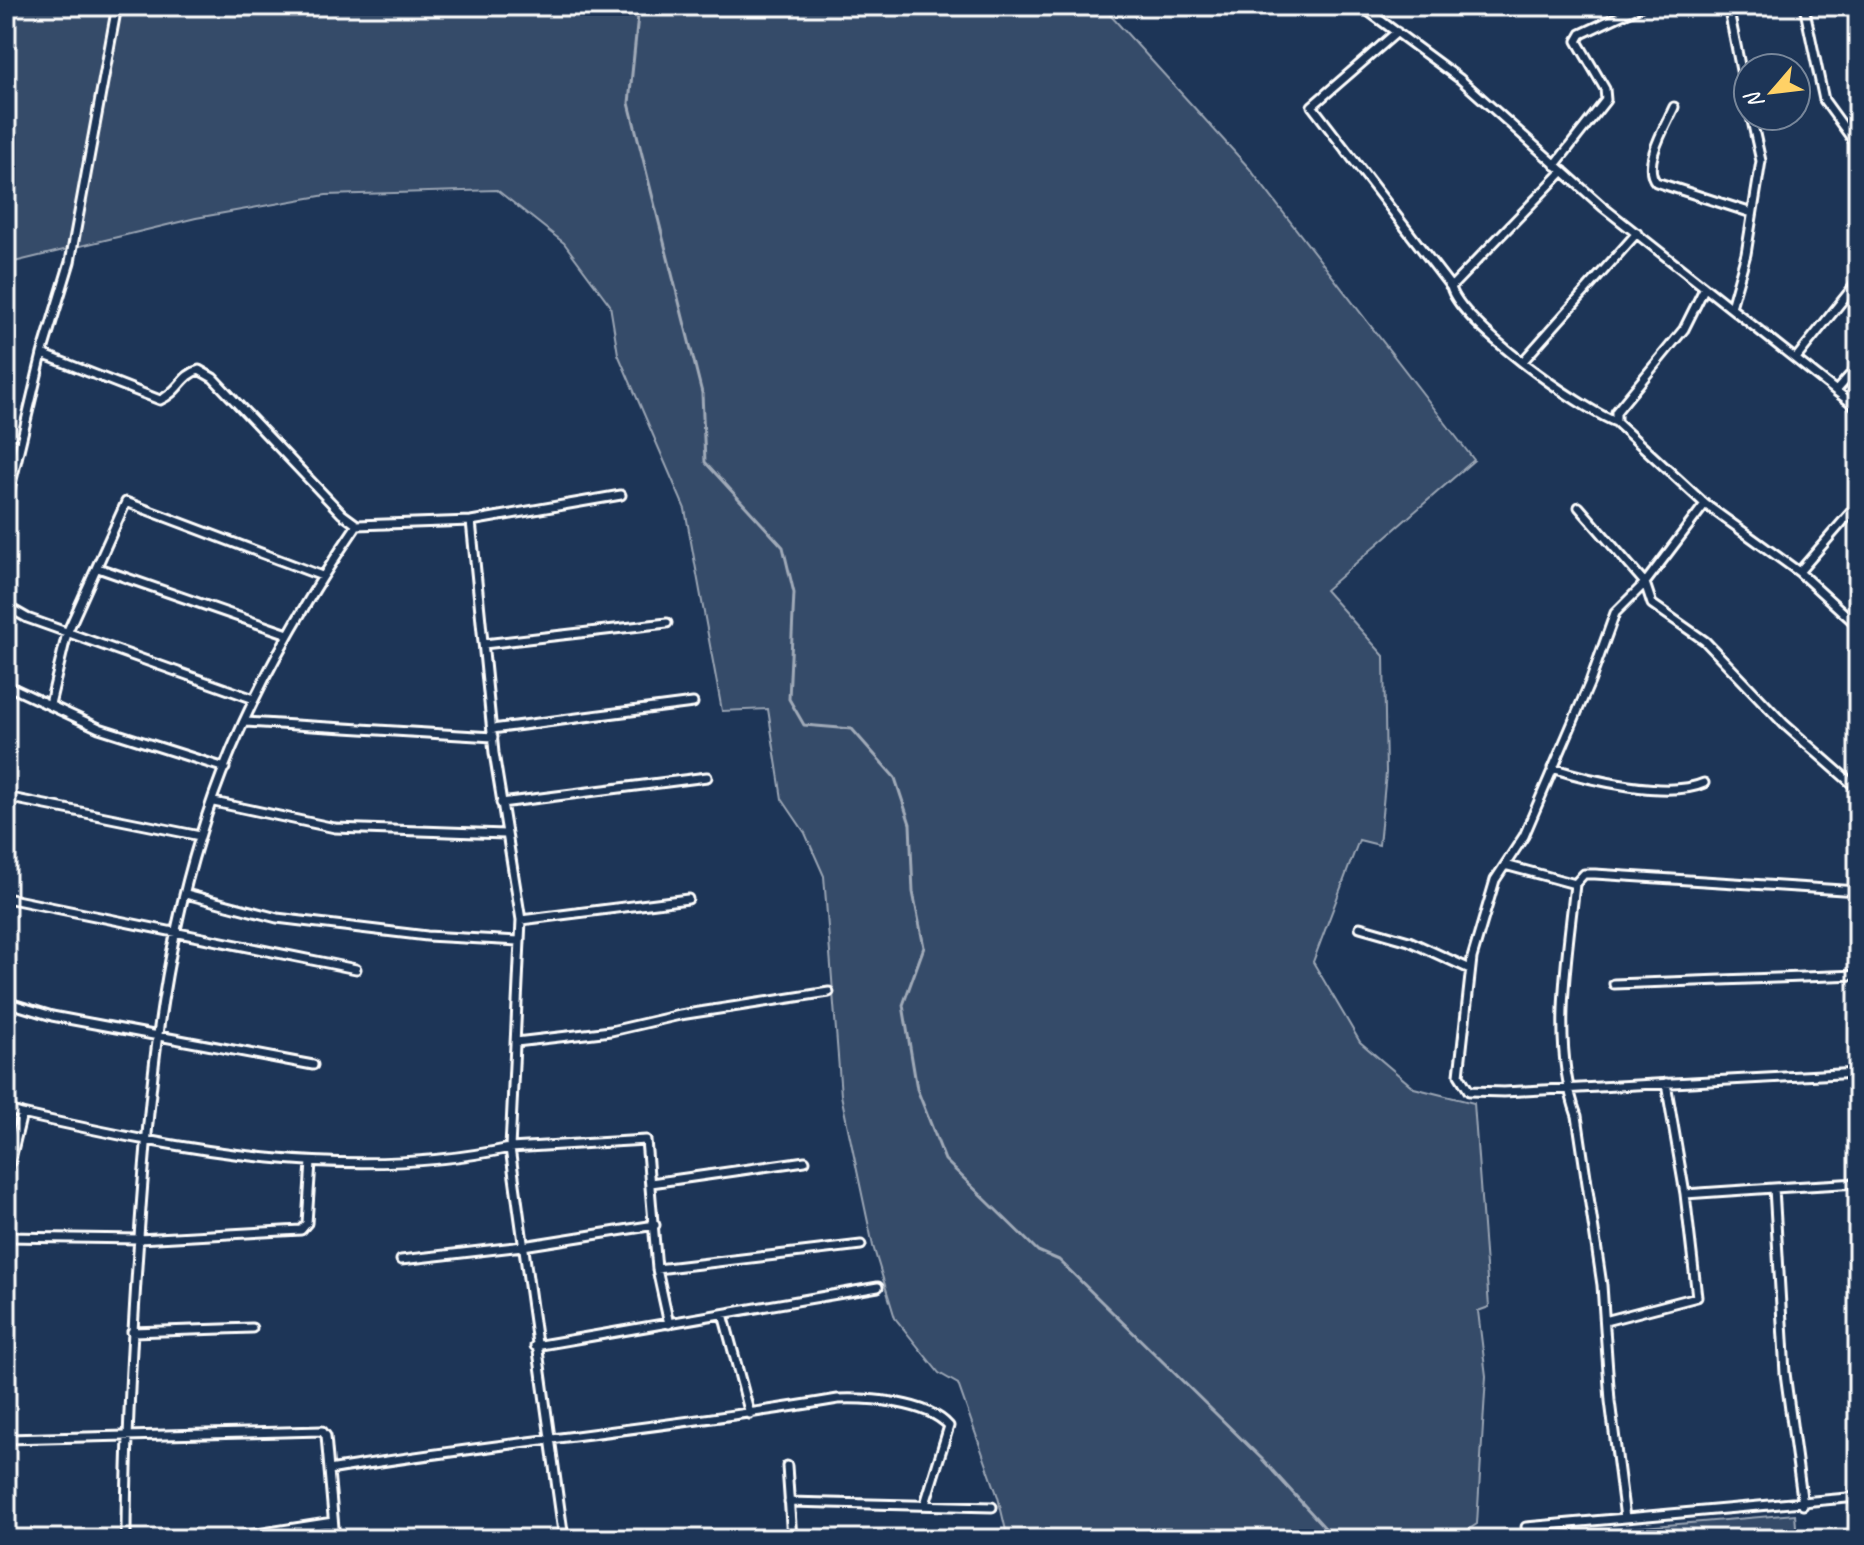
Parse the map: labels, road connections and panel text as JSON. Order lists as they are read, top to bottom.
{
  "north": "bottom left"
}
